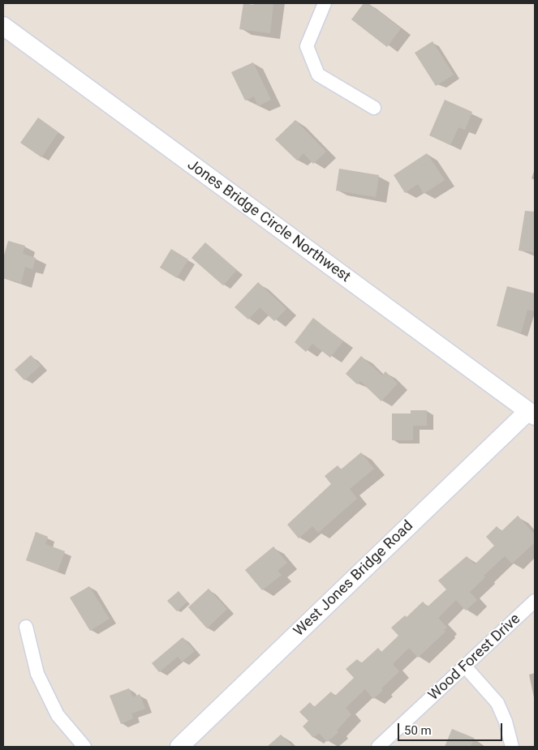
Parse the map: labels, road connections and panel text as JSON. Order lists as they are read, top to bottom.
{
  "streets": {
    "street": ["Jones Bridge Circle Northwest", "West Jones Bridge Road", "Wood Forest Drive"]
  },
  "crossings": [
    ["Jones Bridge Circle Northwest", "West Jones Bridge Road"]
  ],
  "scale_bar": "50 m"
}
